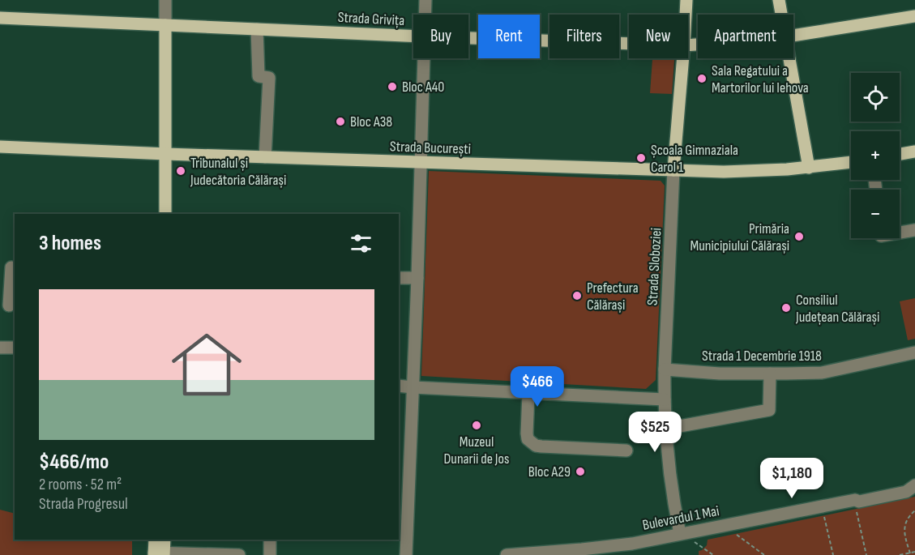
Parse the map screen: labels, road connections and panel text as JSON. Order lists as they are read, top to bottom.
{
  "streets": {
    "main road": ["Strada Grivița", "Strada București", "Strada Sloboziei"],
    "street": ["Strada 1 Decembrie 1918", "Bulevardul 1 Mai"]
  },
  "crossings": [
    ["Strada București", "Strada Sloboziei"],
    ["Strada Sloboziei", "Strada 1 Decembrie 1918"],
    ["Strada Sloboziei", "Bulevardul 1 Mai"]
  ],
  "places": [
    "Sala Regatului a Martorilor lui Iehova",
    "Bloc A40",
    "Bloc A38",
    "Școala Gimnaziala Carol 1",
    "Tribunalul și Judecătoria Călărași",
    "Primăria Municipiului Călărași",
    "Prefectura Călărași",
    "Consiliul Județean Călărași",
    "Muzeul Dunarii de Jos",
    "Bloc A29"
  ],
  "page": {
    "chip": [
      "Buy",
      "Rent",
      "Filters",
      "New",
      "Apartment"
    ],
    "map_buttons": ["+", "−"],
    "heading": "3 homes",
    "list": [
      {
        "name": "$466/mo",
        "note": "2 rooms · 52 m² · Strada Progresul"
      }
    ],
    "price": ["$466", "$525", "$1,180"]
  }
}
